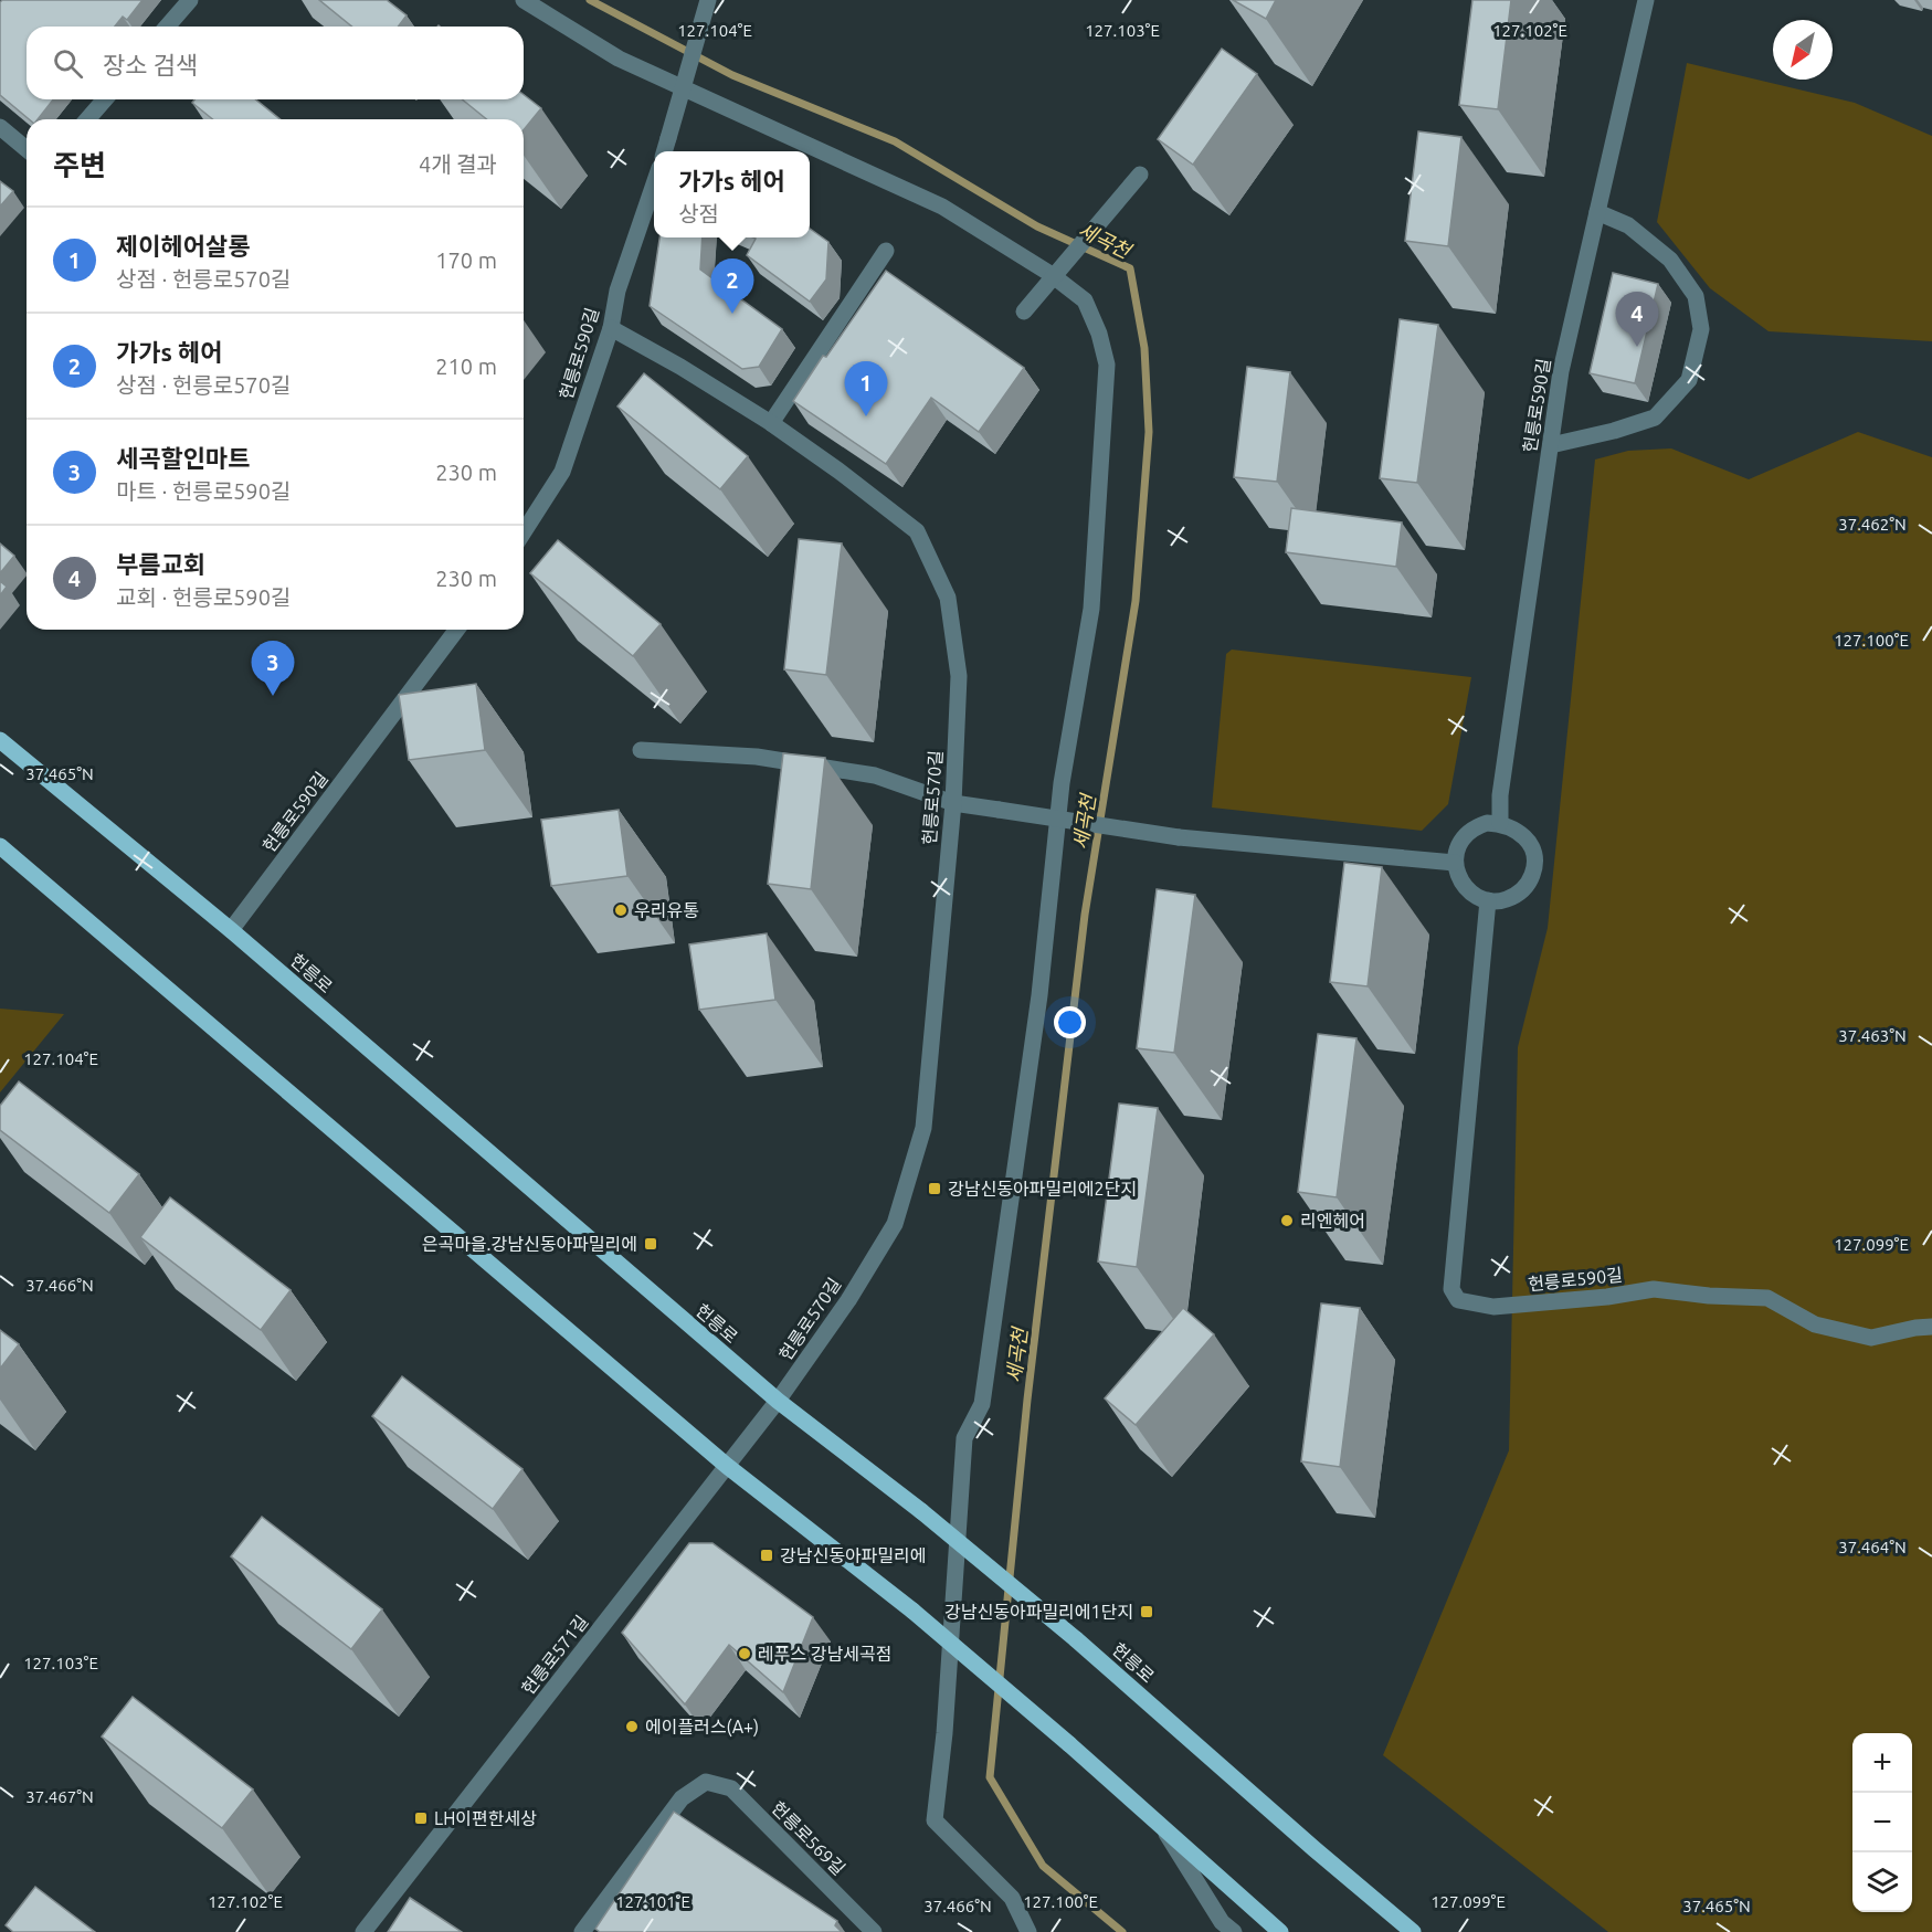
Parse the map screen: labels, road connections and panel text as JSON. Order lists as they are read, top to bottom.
{
  "streets": {
    "main road": ["헌릉로"],
    "street": [
      "헌릉로590길",
      "헌릉로570길",
      "헌릉로571길",
      "헌릉로569길"
    ]
  },
  "crossings": [
    ["헌릉로590길", "헌릉로570길"],
    ["헌릉로590길", "헌릉로"],
    ["헌릉로570길", "헌릉로"],
    ["헌릉로570길", "헌릉로571길"],
    ["헌릉로", "헌릉로571길"]
  ],
  "water": ["세곡천"],
  "places": {
    "other": [
      "우리유통",
      "리엔헤어",
      "레푸스 강남세곡점",
      "에이플러스(A+)"
    ],
    "transit": [
      "강남신동아파밀리에2단지",
      "은곡마을.강남신동아파밀리에",
      "강남신동아파밀리에",
      "강남신동아파밀리에1단지",
      "LH이편한세상"
    ]
  },
  "north": "bottom left",
  "page": {
    "search": "장소 검색",
    "heading": ["주변", "4개 결과"],
    "popup": ["가가s 헤어", "상점"],
    "list": [
      {
        "mark": "1",
        "name": "제이헤어살롱",
        "note": "상점 · 헌릉로570길",
        "value": "170 m"
      },
      {
        "mark": "2",
        "name": "가가s 헤어",
        "note": "상점 · 헌릉로570길",
        "value": "210 m"
      },
      {
        "mark": "3",
        "name": "세곡할인마트",
        "note": "마트 · 헌릉로590길",
        "value": "230 m"
      },
      {
        "mark": "4",
        "name": "부름교회",
        "note": "교회 · 헌릉로590길",
        "value": "230 m"
      }
    ],
    "pins": [
      "2",
      "4",
      "1",
      "3"
    ],
    "map_buttons": ["+", "−"]
  },
  "coordinates": [
    "127.104°E",
    "127.103°E",
    "127.102°E",
    "37.462°N",
    "127.100°E",
    "37.465°N",
    "37.463°N",
    "127.099°E",
    "37.466°N",
    "37.464°N",
    "37.467°N",
    "127.101°E"
  ]
}
